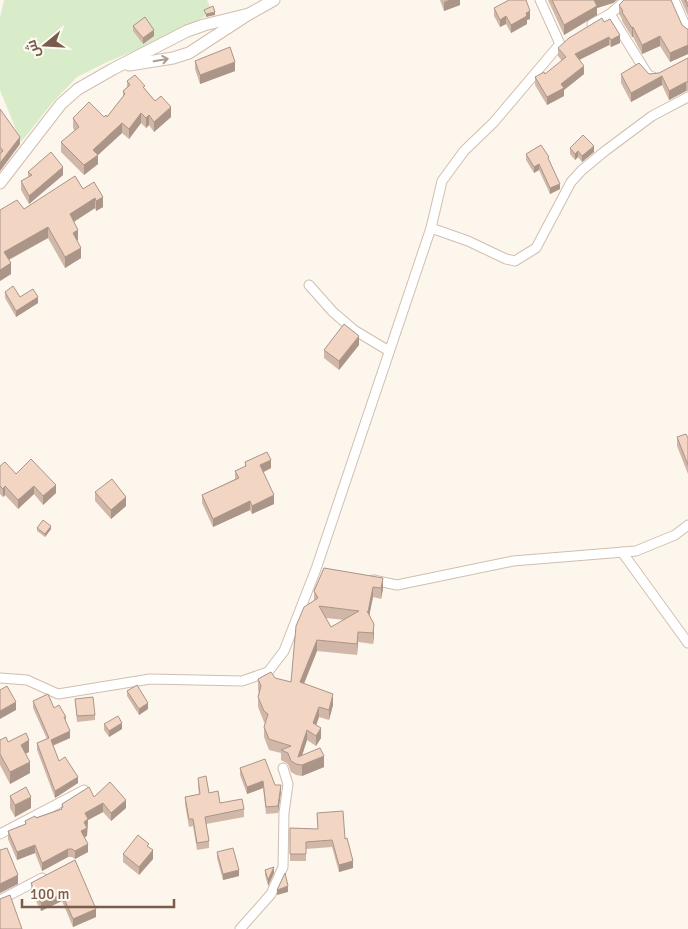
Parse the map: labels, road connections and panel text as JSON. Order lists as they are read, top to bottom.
{
  "scale_bar": "100 m",
  "north": "left"
}
